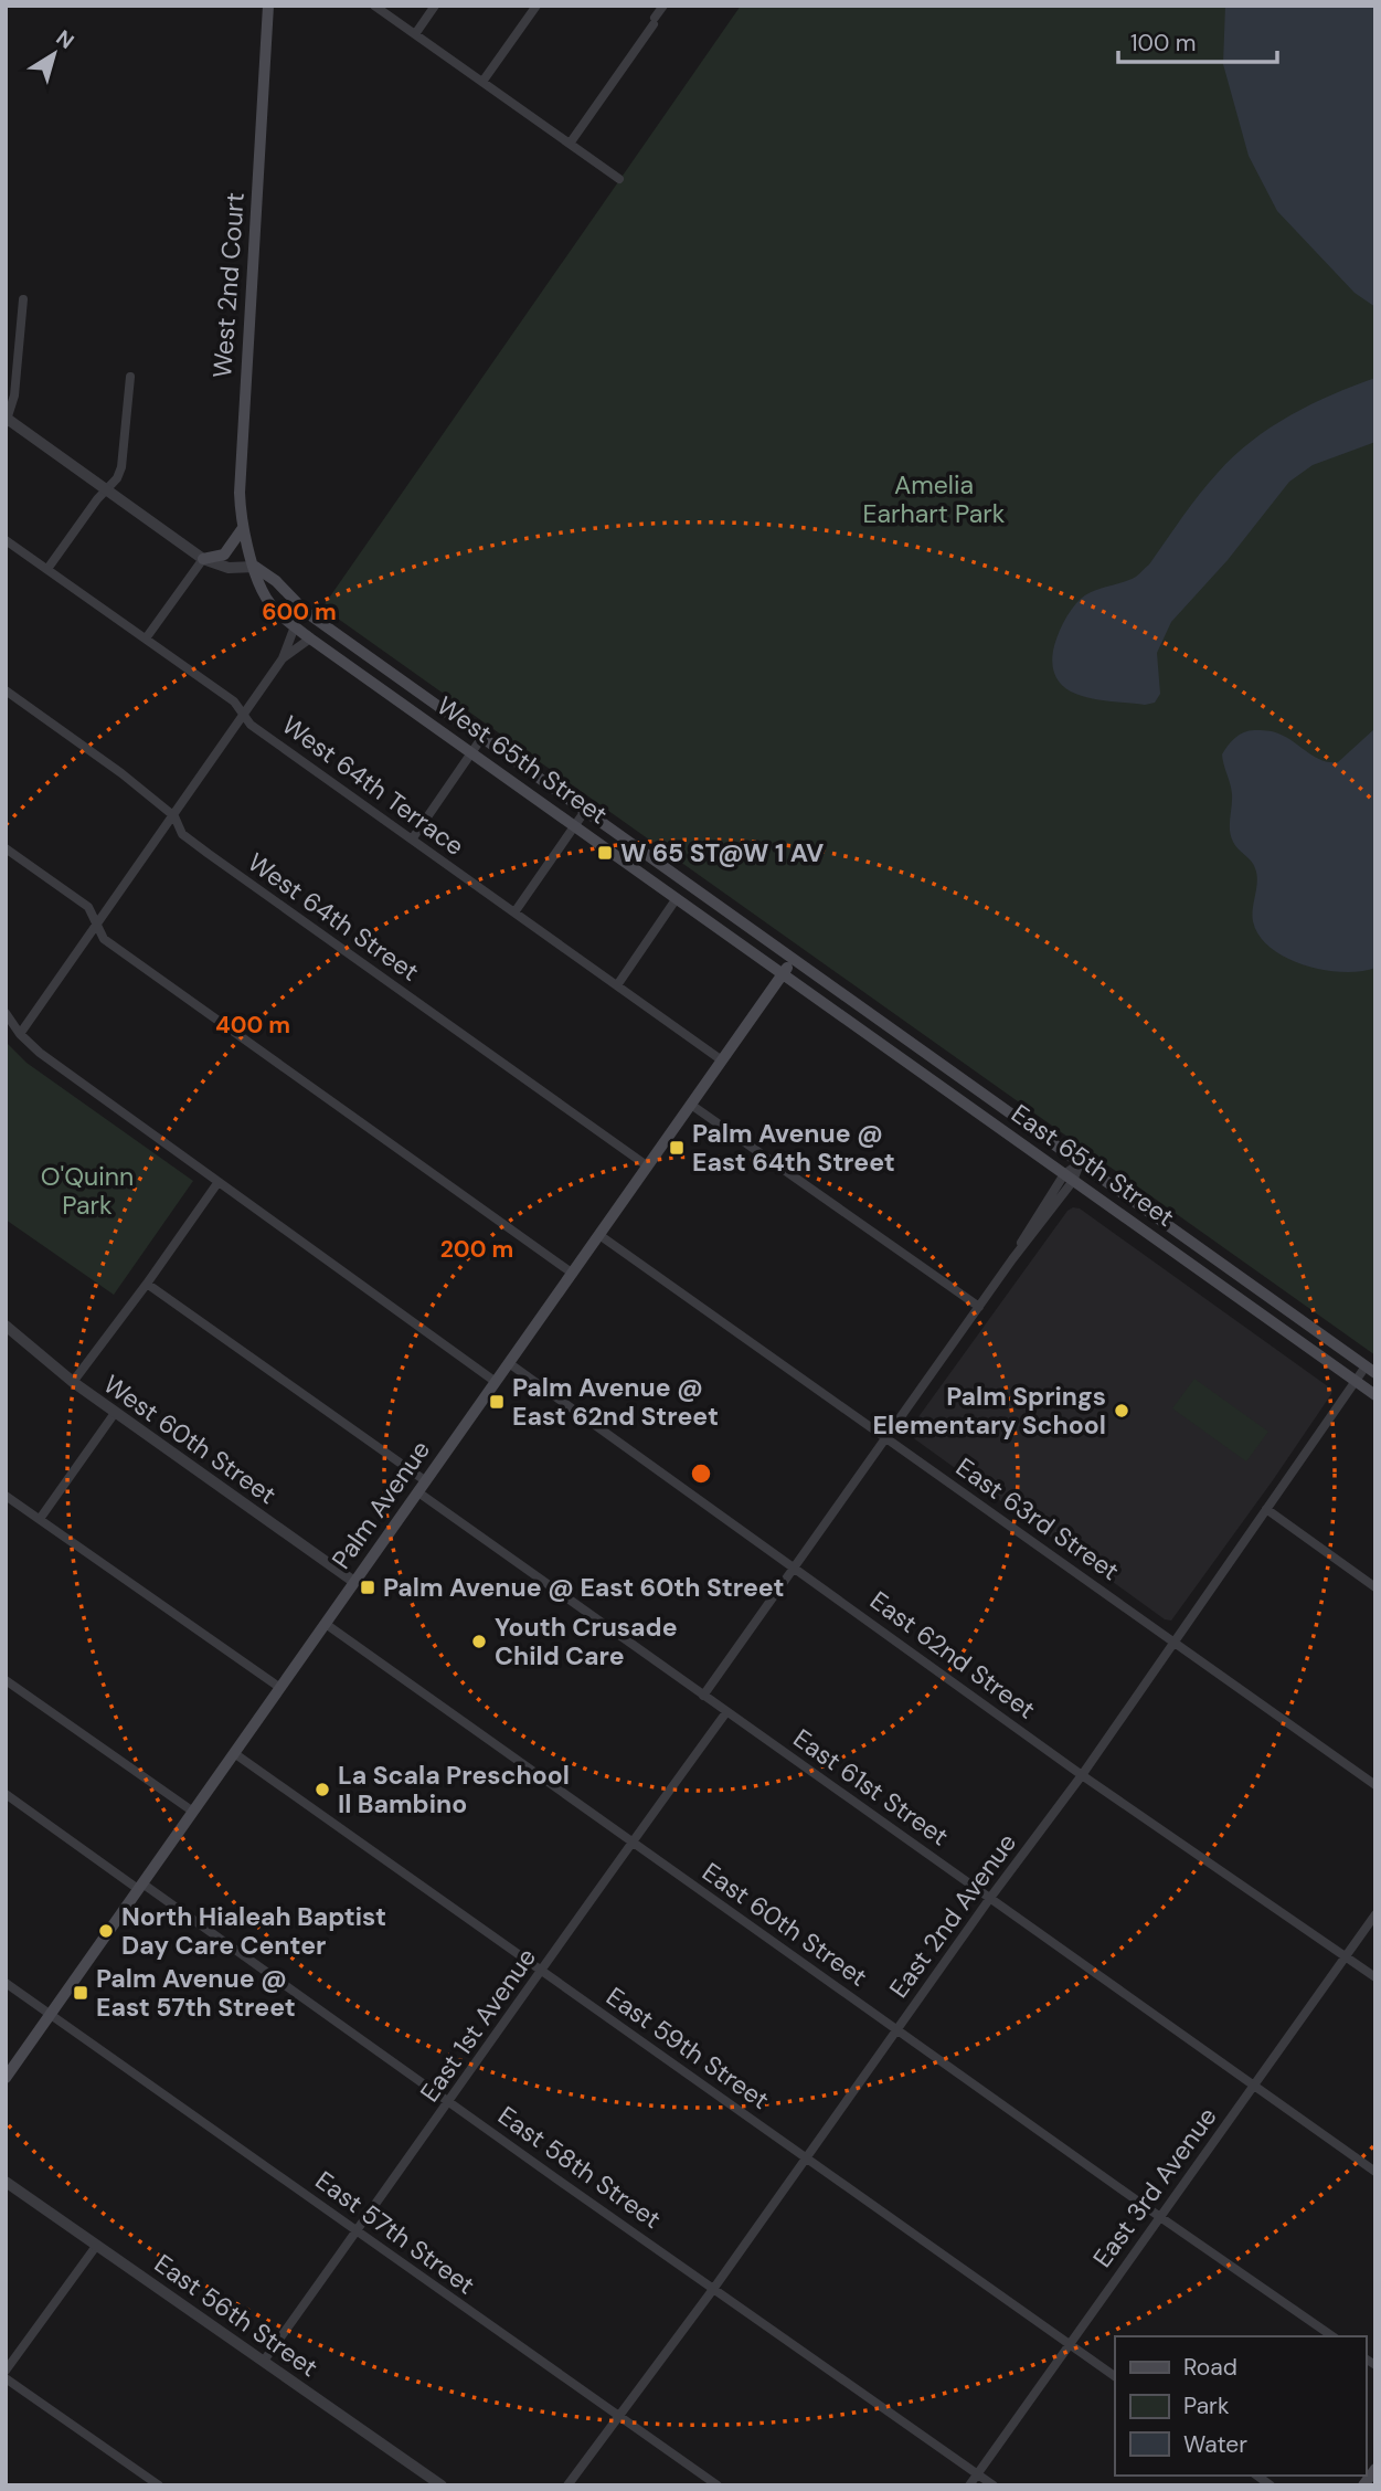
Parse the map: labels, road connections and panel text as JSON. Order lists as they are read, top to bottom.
{
  "streets": {
    "main road": [
      "West 2nd Court",
      "West 65th Street",
      "East 65th Street",
      "Palm Avenue"
    ],
    "street": [
      "West 64th Terrace",
      "West 64th Street",
      "West 60th Street",
      "East 63rd Street",
      "East 62nd Street",
      "East 61st Street",
      "East 2nd Avenue",
      "East 60th Street",
      "East 1st Avenue",
      "East 59th Street",
      "East 58th Street",
      "East 3rd Avenue",
      "East 57th Street",
      "East 56th Street"
    ]
  },
  "crossings": [
    ["West 2nd Court", "West 65th Street"],
    ["West 65th Street", "East 65th Street"],
    ["West 65th Street", "Palm Avenue"],
    ["West 64th Terrace", "Palm Avenue"],
    ["West 64th Street", "Palm Avenue"],
    ["East 65th Street", "Palm Avenue"],
    ["East 65th Street", "East 2nd Avenue"],
    ["West 60th Street", "Palm Avenue"],
    ["Palm Avenue", "East 63rd Street"],
    ["Palm Avenue", "East 62nd Street"],
    ["Palm Avenue", "East 61st Street"],
    ["Palm Avenue", "East 60th Street"],
    ["Palm Avenue", "East 59th Street"],
    ["Palm Avenue", "East 58th Street"],
    ["Palm Avenue", "East 57th Street"],
    ["East 63rd Street", "East 2nd Avenue"],
    ["East 62nd Street", "East 2nd Avenue"],
    ["East 62nd Street", "East 3rd Avenue"],
    ["East 61st Street", "East 2nd Avenue"],
    ["East 61st Street", "East 1st Avenue"],
    ["East 61st Street", "East 3rd Avenue"],
    ["East 2nd Avenue", "East 60th Street"],
    ["East 2nd Avenue", "East 59th Street"],
    ["East 2nd Avenue", "East 58th Street"],
    ["East 2nd Avenue", "East 57th Street"],
    ["East 60th Street", "East 1st Avenue"],
    ["East 60th Street", "East 3rd Avenue"],
    ["East 1st Avenue", "East 59th Street"],
    ["East 1st Avenue", "East 58th Street"],
    ["East 1st Avenue", "East 57th Street"],
    ["East 1st Avenue", "East 56th Street"],
    ["East 59th Street", "East 3rd Avenue"],
    ["East 58th Street", "East 3rd Avenue"]
  ],
  "parks": ["Amelia Earhart Park", "O'Quinn Park"],
  "places": {
    "transit": [
      "W 65 ST@W 1 AV",
      "Palm Avenue @ East 64th Street",
      "Palm Avenue @ East 62nd Street",
      "Palm Avenue @ East 60th Street",
      "Palm Avenue @ East 57th Street"
    ],
    "other": [
      "Palm Springs Elementary School",
      "Youth Crusade Child Care",
      "La Scala Preschool Il Bambino",
      "North Hialeah Baptist Day Care Center"
    ]
  },
  "legend": ["Road", "Park", "Water"],
  "scale_bar": "100 m",
  "north": "top right",
  "rings": ["600 m", "400 m", "200 m"]
}
